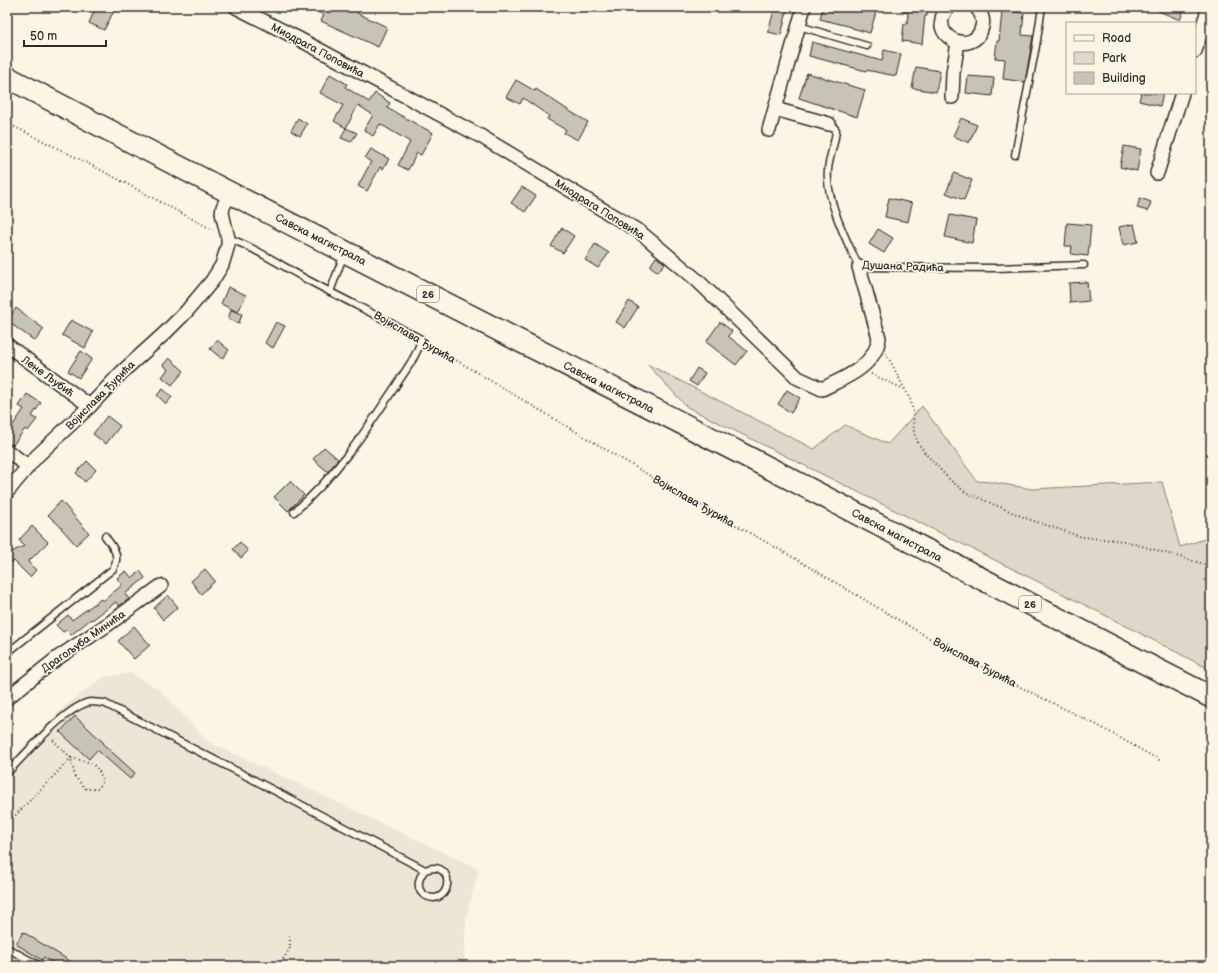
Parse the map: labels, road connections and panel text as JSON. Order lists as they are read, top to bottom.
{
  "streets": {
    "main road": ["Савска магистрала", "26"],
    "street": [
      "Миодрага Поповића",
      "Душана Радића",
      "Војислава Ђурића",
      "Лене Љубић",
      "Драгољуба Минића"
    ]
  },
  "crossings": [
    ["Савска магистрала", "Војислава Ђурића"],
    ["Војислава Ђурића", "Лене Љубић"]
  ],
  "legend": ["Road", "Park", "Building"],
  "scale_bar": "50 m"
}
